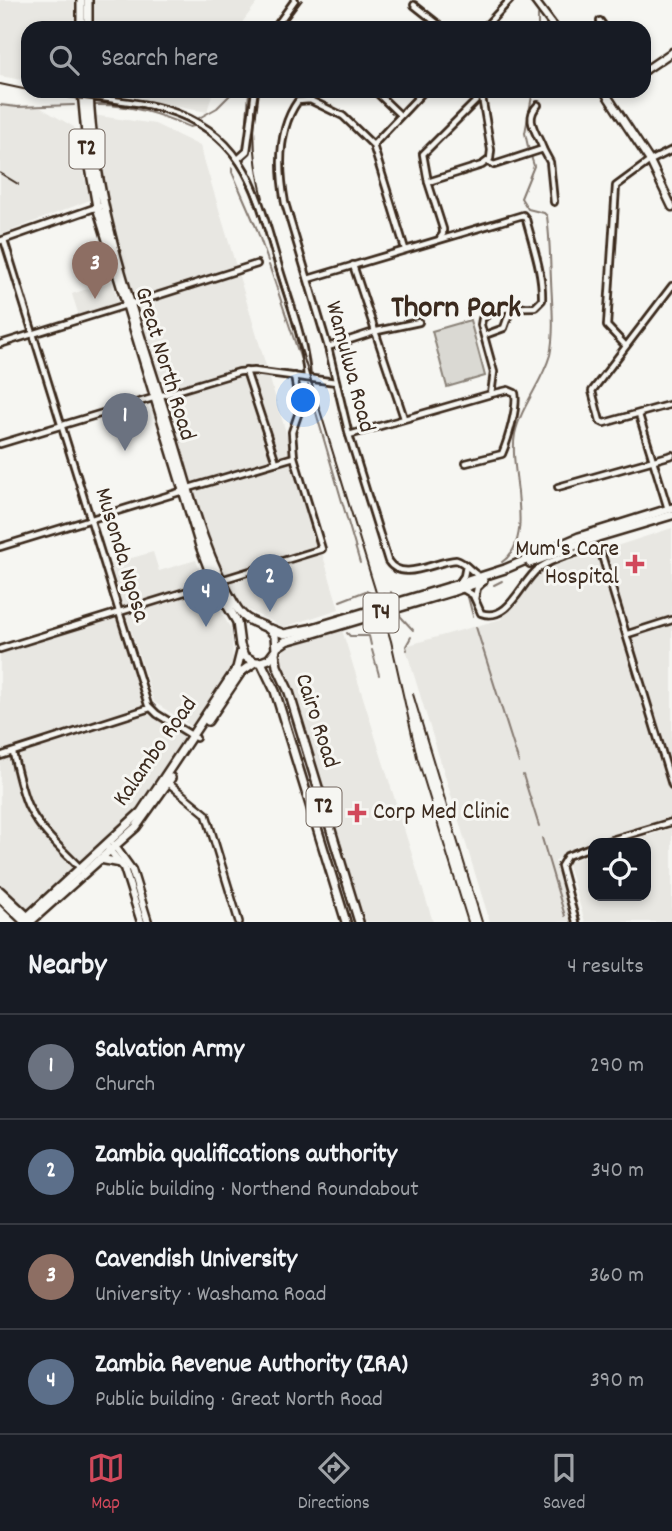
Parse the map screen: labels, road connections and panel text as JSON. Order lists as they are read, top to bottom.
{
  "streets": {
    "main road": [
      "T2",
      "Great North Road",
      "T4",
      "Cairo Road",
      "Kalambo Road"
    ],
    "street": ["Wamulwa Road", "Musonda Ngosa"]
  },
  "crossings": [
    ["Great North Road", "T4"],
    ["Great North Road", "Cairo Road"],
    ["Great North Road", "Kalambo Road"],
    ["T4", "Cairo Road"],
    ["T4", "Kalambo Road"],
    ["Cairo Road", "Kalambo Road"]
  ],
  "districts": ["Thorn Park"],
  "places": {
    "health": ["Mum's Care Hospital", "Corp Med Clinic"]
  },
  "page": {
    "search": "Search here",
    "pins": [
      "3",
      "1",
      "2",
      "4"
    ],
    "heading": ["Nearby", "4 results"],
    "list": [
      {
        "mark": "1",
        "name": "Salvation Army",
        "note": "Church",
        "value": "290 m"
      },
      {
        "mark": "2",
        "name": "Zambia qualifications authority",
        "note": "Public building · Northend Roundabout",
        "value": "340 m"
      },
      {
        "mark": "3",
        "name": "Cavendish University",
        "note": "University · Washama Road",
        "value": "360 m"
      },
      {
        "mark": "4",
        "name": "Zambia Revenue Authority (ZRA)",
        "note": "Public building · Great North Road",
        "value": "390 m"
      }
    ],
    "nav": ["Map", "Directions", "Saved"]
  }
}
